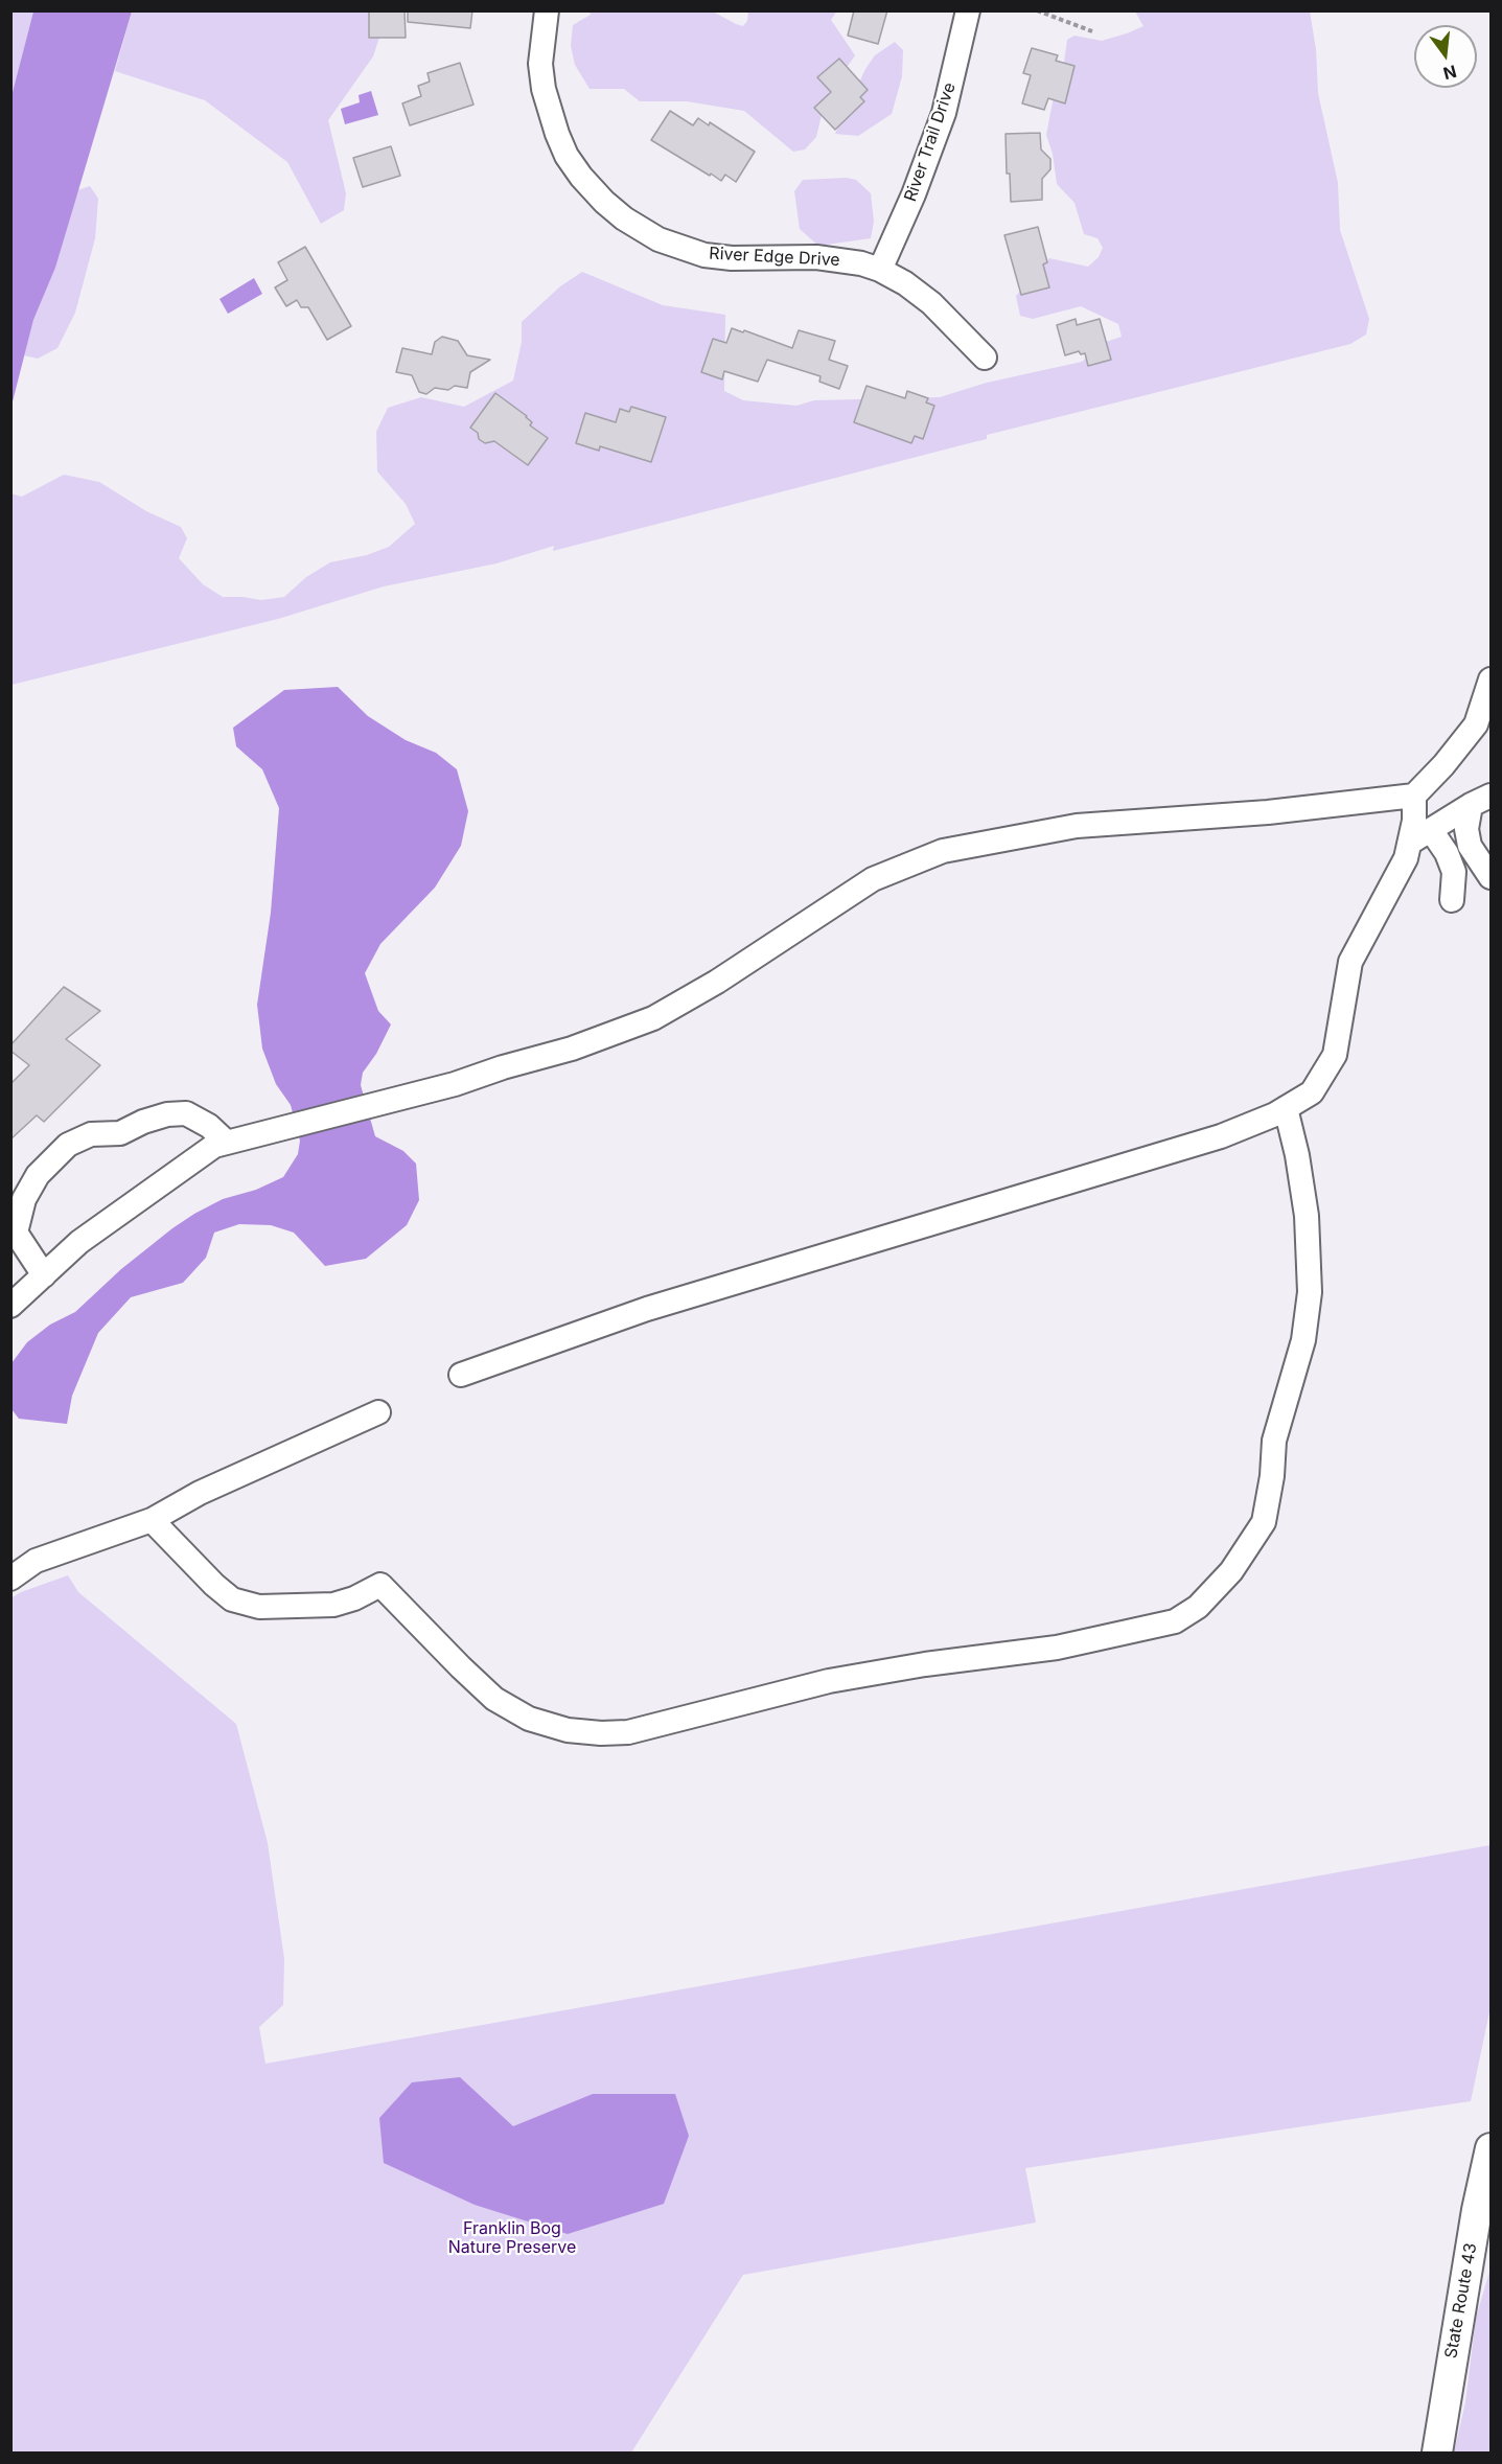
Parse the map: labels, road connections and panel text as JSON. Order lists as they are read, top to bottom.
{
  "streets": {
    "main road": ["State Route 43"],
    "street": ["River Trail Drive", "River Edge Drive"]
  },
  "crossings": [
    ["River Trail Drive", "River Edge Drive"]
  ],
  "parks": ["Franklin Bog Nature Preserve"],
  "north": "bottom"
}
